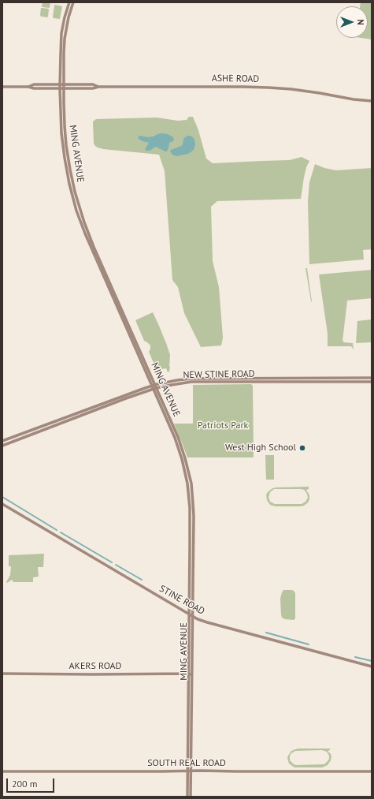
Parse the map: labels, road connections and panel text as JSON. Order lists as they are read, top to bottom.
{
  "streets": {
    "main road": [
      "ASHE ROAD",
      "MING AVENUE",
      "NEW STINE ROAD",
      "STINE ROAD",
      "AKERS ROAD",
      "SOUTH REAL ROAD"
    ]
  },
  "crossings": [
    ["ASHE ROAD", "MING AVENUE"],
    ["MING AVENUE", "NEW STINE ROAD"],
    ["MING AVENUE", "STINE ROAD"],
    ["MING AVENUE", "AKERS ROAD"],
    ["MING AVENUE", "SOUTH REAL ROAD"]
  ],
  "parks": ["Patriots Park"],
  "places": ["West High School"],
  "scale_bar": "200 m",
  "north": "right"
}
